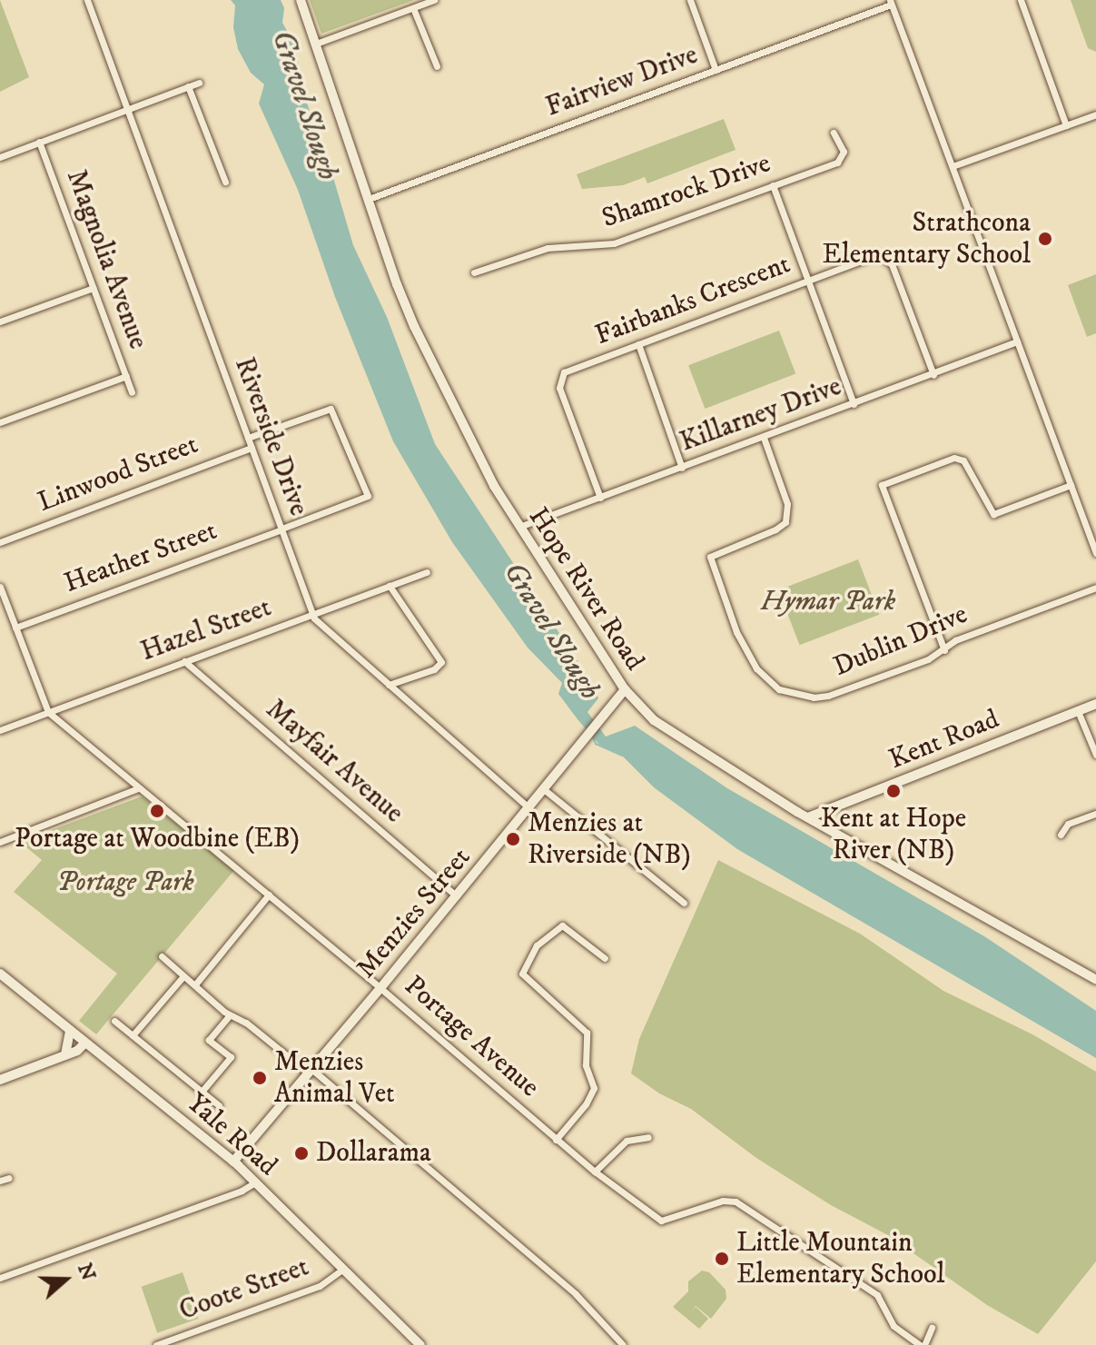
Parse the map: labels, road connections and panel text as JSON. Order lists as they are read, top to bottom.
{
  "streets": {
    "street": [
      "Fairview Drive",
      "Shamrock Drive",
      "Magnolia Avenue",
      "Fairbanks Crescent",
      "Killarney Drive",
      "Riverside Drive",
      "Linwood Street",
      "Heather Street",
      "Hope River Road",
      "Hazel Street",
      "Dublin Drive",
      "Kent Road",
      "Mayfair Avenue",
      "Menzies Street",
      "Portage Avenue",
      "Yale Road",
      "Coote Street"
    ]
  },
  "crossings": [
    ["Fairview Drive", "Hope River Road"],
    ["Fairbanks Crescent", "Killarney Drive"],
    ["Killarney Drive", "Hope River Road"],
    ["Killarney Drive", "Dublin Drive"],
    ["Riverside Drive", "Linwood Street"],
    ["Riverside Drive", "Heather Street"],
    ["Riverside Drive", "Hazel Street"],
    ["Riverside Drive", "Menzies Street"],
    ["Heather Street", "Portage Avenue"],
    ["Hope River Road", "Kent Road"],
    ["Hope River Road", "Menzies Street"],
    ["Hazel Street", "Mayfair Avenue"],
    ["Hazel Street", "Portage Avenue"],
    ["Mayfair Avenue", "Menzies Street"],
    ["Menzies Street", "Portage Avenue"],
    ["Menzies Street", "Yale Road"],
    ["Yale Road", "Coote Street"]
  ],
  "water": ["Gravel Slough"],
  "parks": ["Hymar Park", "Portage Park"],
  "places": [
    "Strathcona Elementary School",
    "Kent at Hope River (NB)",
    "Portage at Woodbine (EB)",
    "Menzies at Riverside (NB)",
    "Menzies Animal Vet",
    "Dollarama",
    "Little Mountain Elementary School"
  ],
  "north": "right"
}
